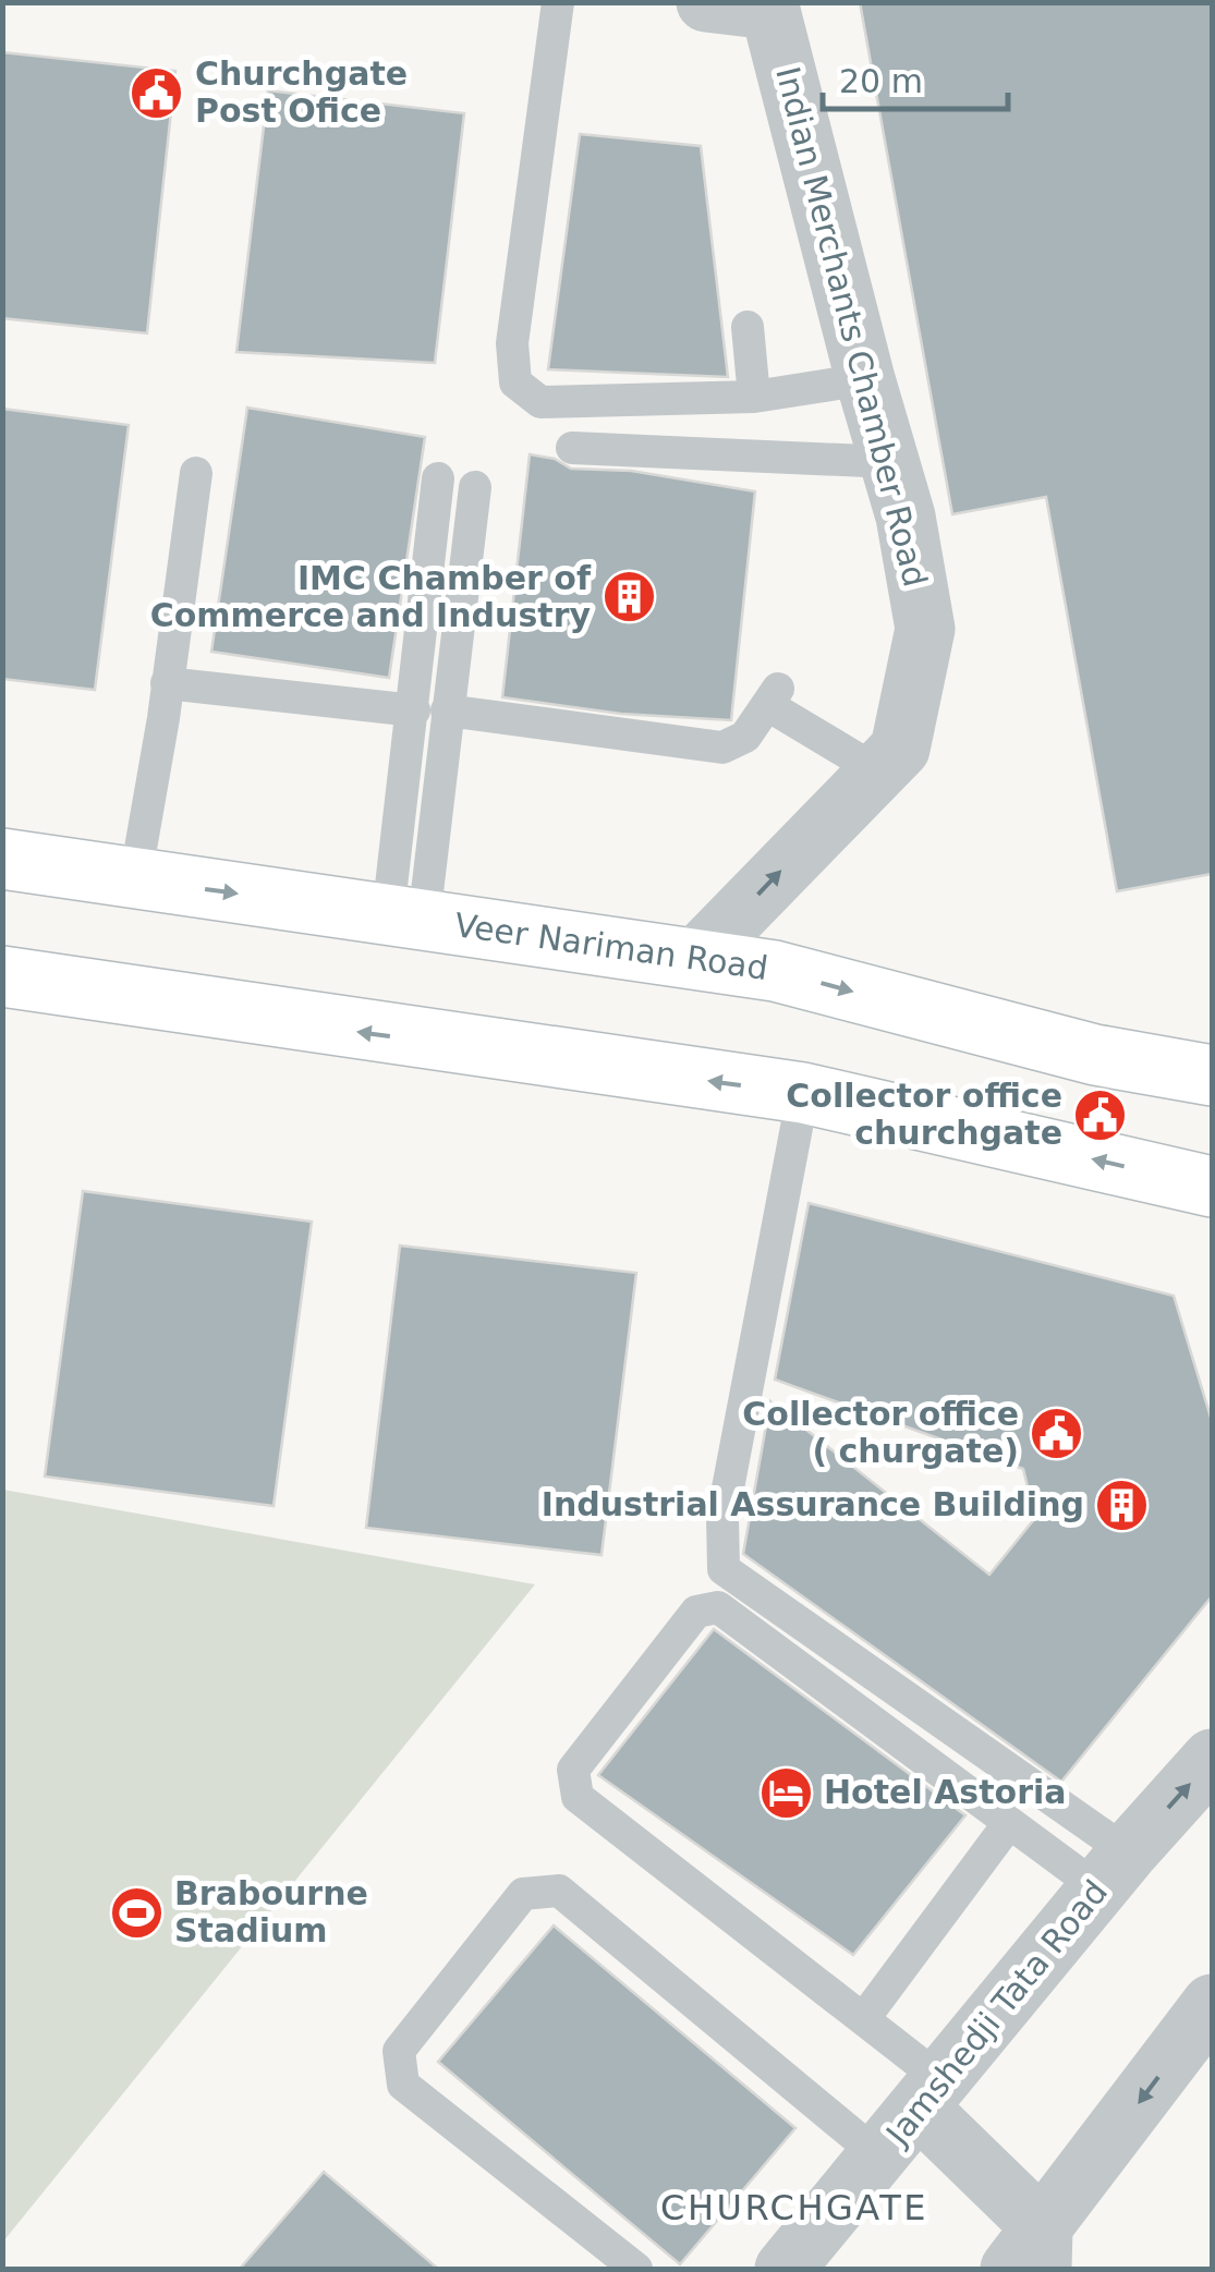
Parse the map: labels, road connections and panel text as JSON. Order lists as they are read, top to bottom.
{
  "streets": {
    "main road": ["Veer Nariman Road"],
    "street": ["Indian Merchants Chamber Road", "Jamshedji Tata Road"]
  },
  "crossings": [
    ["Indian Merchants Chamber Road", "Veer Nariman Road"]
  ],
  "districts": ["CHURCHGATE"],
  "places": {
    "public building": ["Churchgate Post Ofice", "Collector office churchgate", "Collector office ( churgate)"],
    "building": ["IMC Chamber of Commerce and Industry", "Industrial Assurance Building"],
    "hotel": ["Hotel Astoria"],
    "sports": ["Brabourne Stadium"]
  },
  "scale_bar": "20 m"
}
